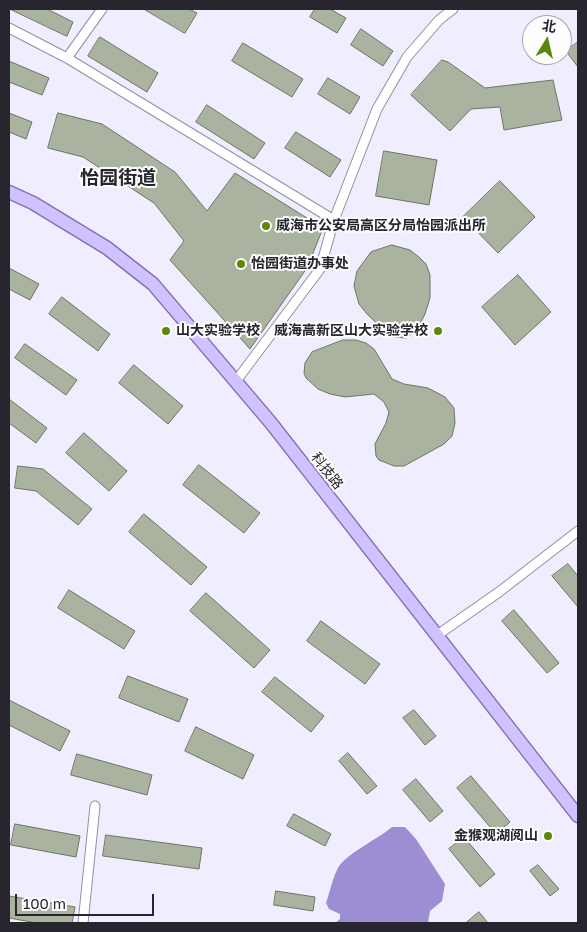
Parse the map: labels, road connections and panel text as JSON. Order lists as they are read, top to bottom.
{
  "streets": {
    "main road": ["科技路"]
  },
  "districts": ["怡园街道"],
  "places": [
    "威海市公安局高区分局怡园派出所",
    "怡园街道办事处",
    "山大实验学校",
    "威海高新区山大实验学校",
    "金猴观湖阅山"
  ],
  "scale_bar": "100 m",
  "north": "top"
}
